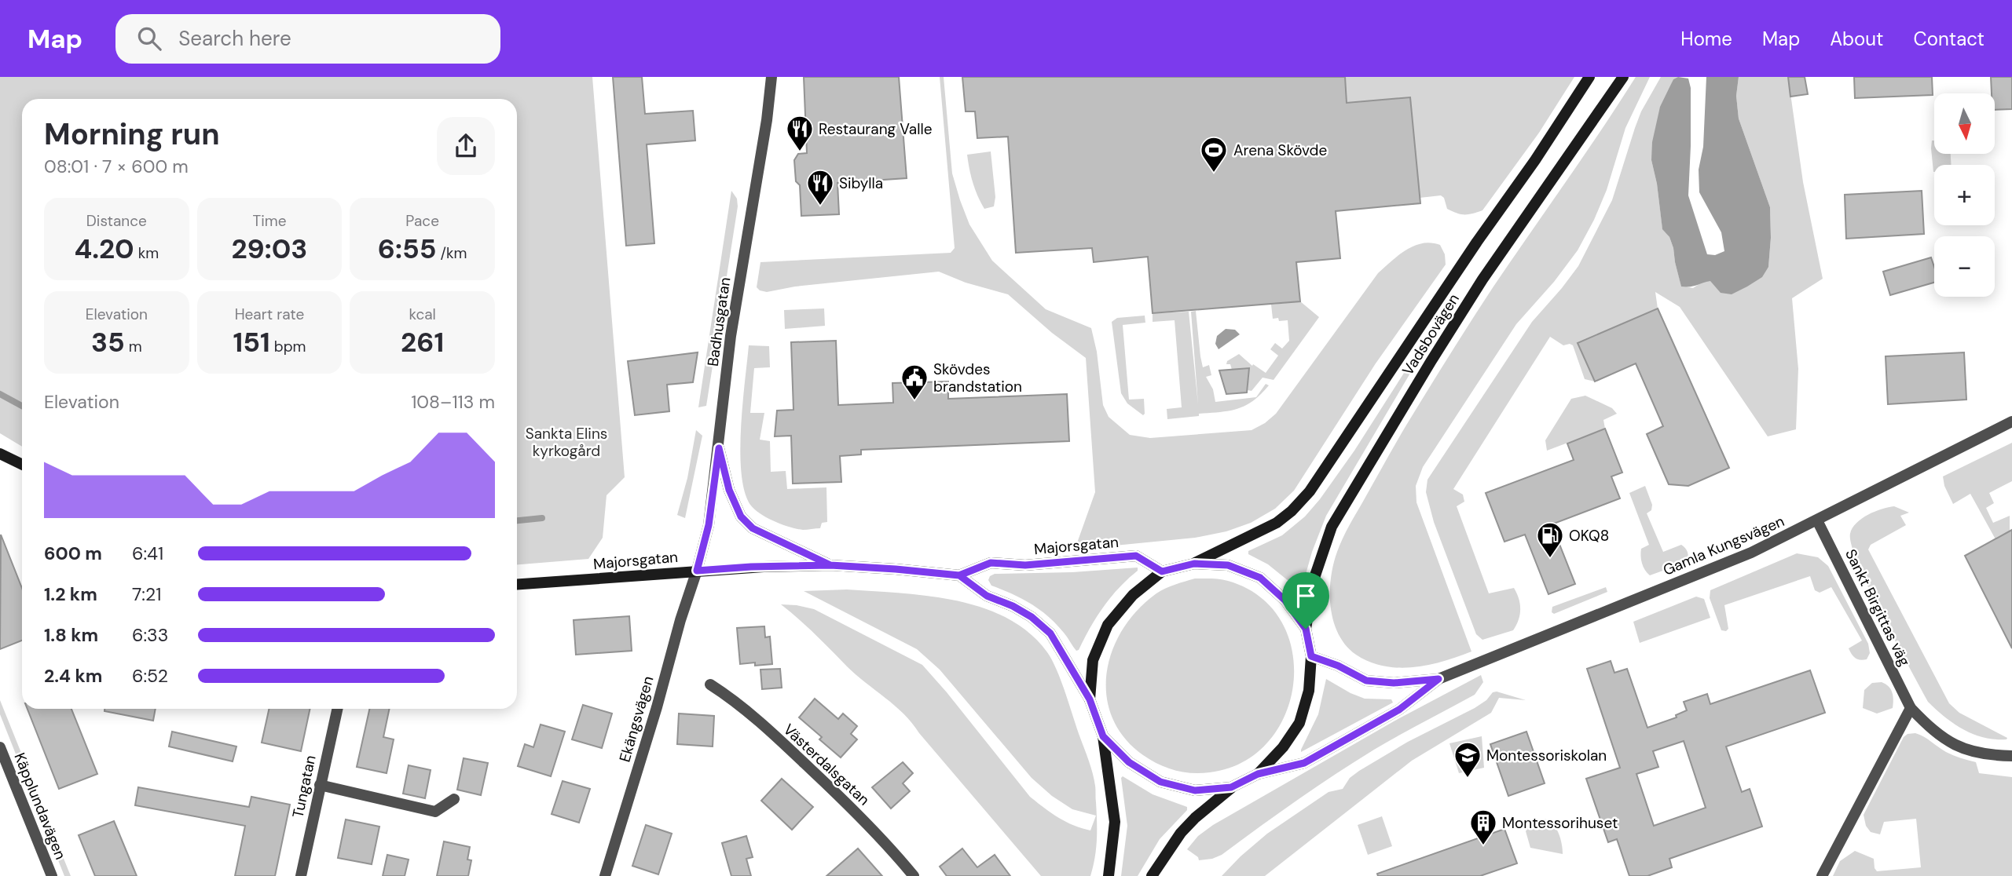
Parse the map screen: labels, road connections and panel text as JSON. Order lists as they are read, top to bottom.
{
  "streets": {
    "main road": ["Vadsbovägen", "Majorsgatan"],
    "street": [
      "Badhusgatan",
      "Gamla Kungsvägen",
      "Sankt Birgittas väg",
      "Ekängsvägen",
      "Västerdalsgatan",
      "Tungatan",
      "Käpplundavägen"
    ]
  },
  "crossings": [
    ["Badhusgatan", "Majorsgatan"],
    ["Badhusgatan", "Ekängsvägen"],
    ["Majorsgatan", "Ekängsvägen"],
    ["Gamla Kungsvägen", "Sankt Birgittas väg"]
  ],
  "parks": ["Sankta Elins kyrkogård"],
  "places": {
    "restaurant": ["Restaurang Valle", "Sibylla"],
    "sports": ["Arena Skövde"],
    "public building": ["Skövdes brandstation"],
    "fuel station": ["OKQ8"],
    "school or university": ["Montessoriskolan"],
    "building": ["Montessorihuset"]
  },
  "north": "bottom",
  "page": {
    "header": "Map",
    "search": "Search here",
    "nav": [
      "Home",
      "Map",
      "About",
      "Contact"
    ],
    "map_buttons": ["+", "−"],
    "heading": ["Morning run", "08:01 · 7 × 600 m"],
    "stats": [
      ["Distance", "4.20 km"],
      ["Time", "29:03"],
      ["Pace", "6:55 /km"],
      ["Elevation", "35 m"],
      ["Heart rate", "151 bpm"],
      ["kcal", "261"]
    ],
    "chart": ["Elevation", "108–113 m"],
    "list": [
      {
        "name": "600 m",
        "note": "6:41"
      },
      {
        "name": "1.2 km",
        "note": "7:21"
      },
      {
        "name": "1.8 km",
        "note": "6:33"
      },
      {
        "name": "2.4 km",
        "note": "6:52"
      }
    ]
  }
}
